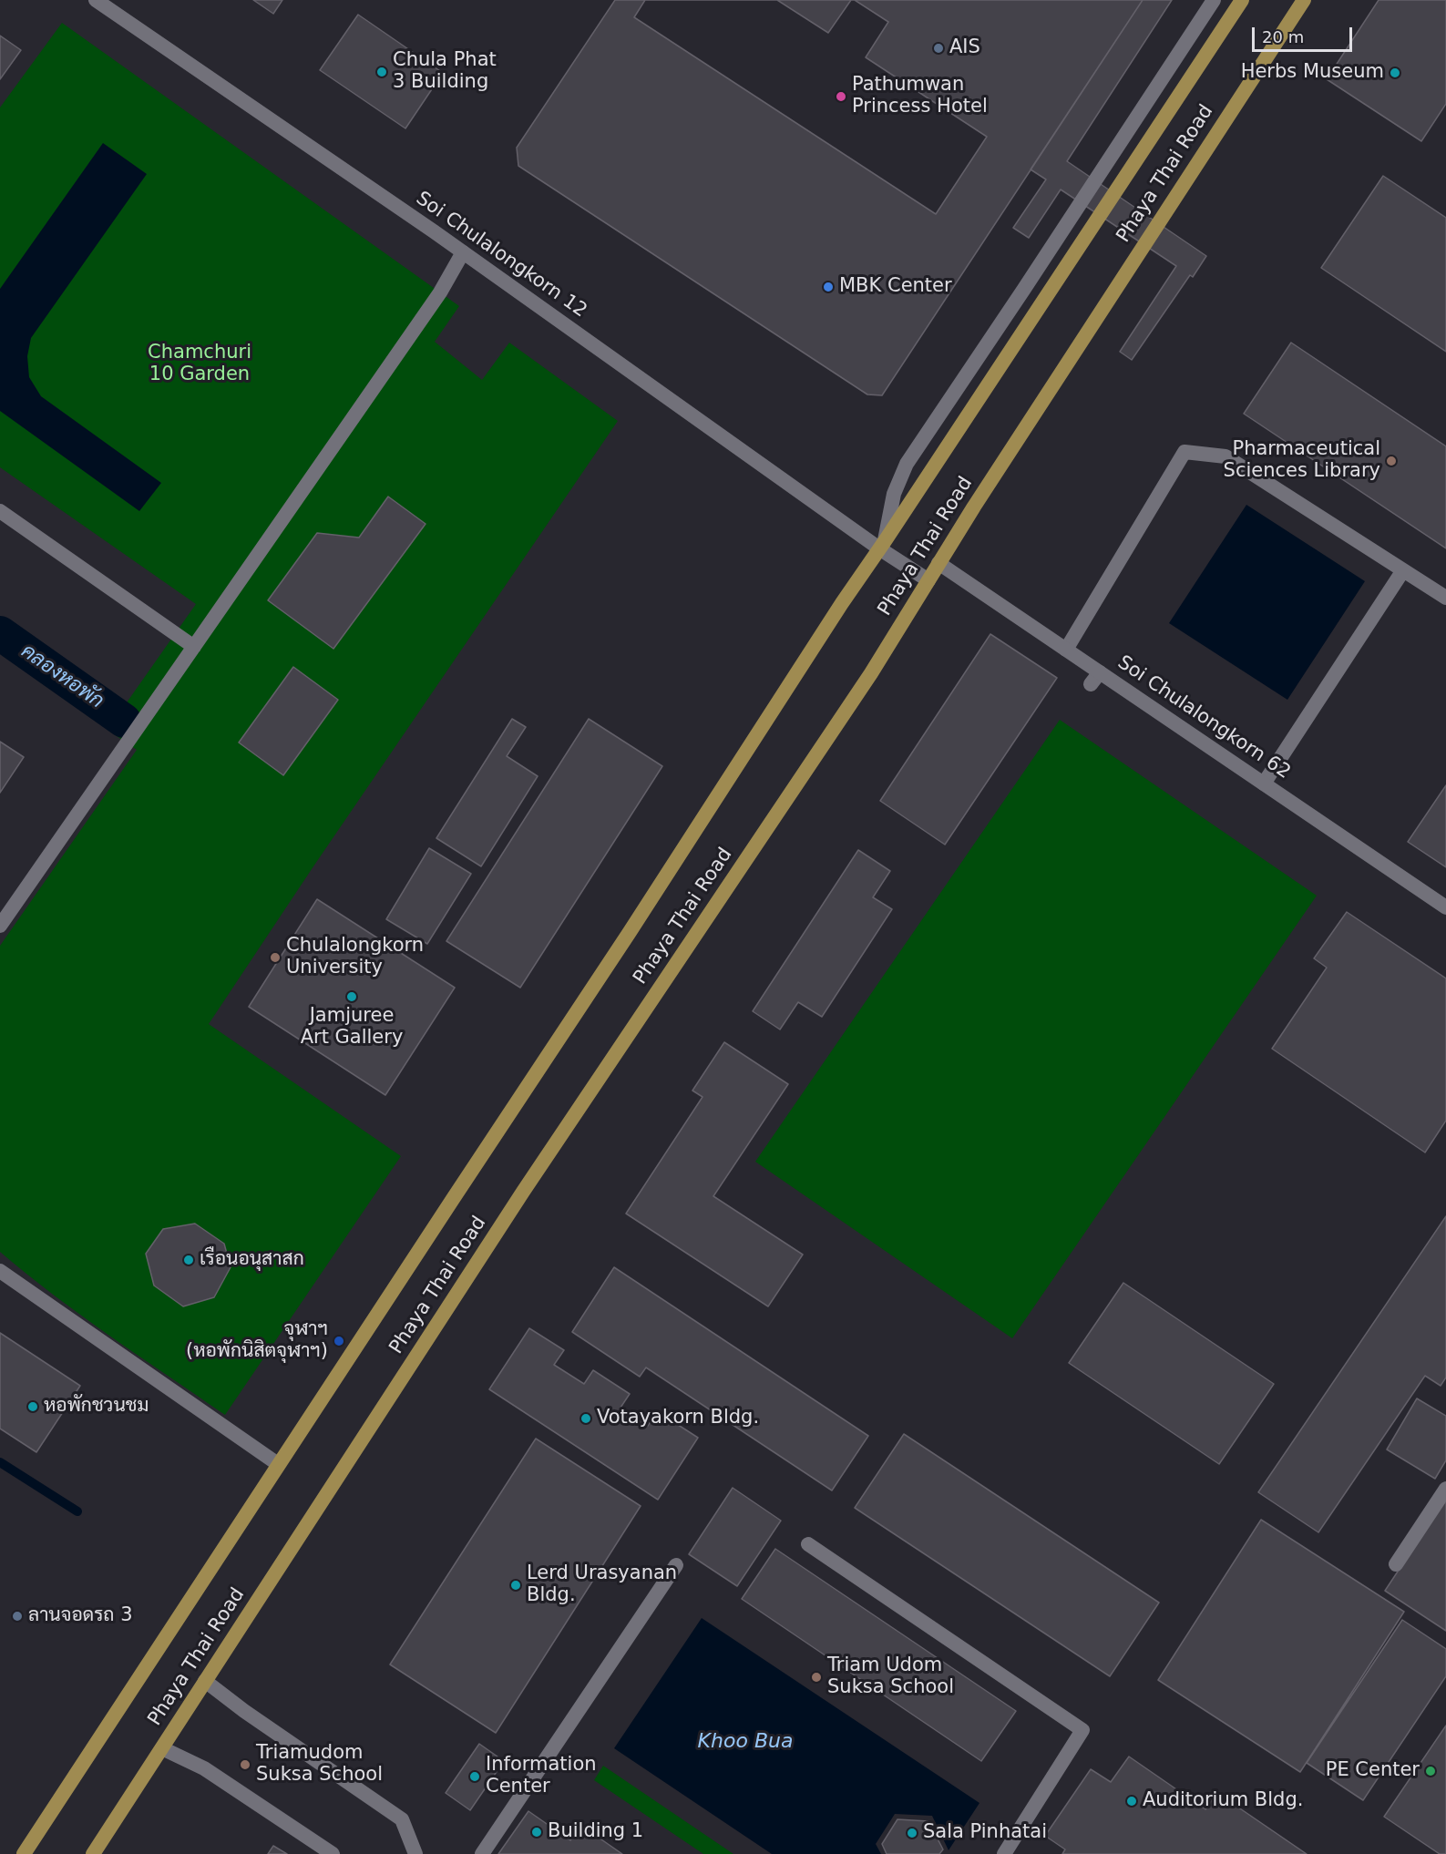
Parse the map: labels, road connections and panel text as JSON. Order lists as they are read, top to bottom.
{
  "streets": {
    "main road": ["Phaya Thai Road"],
    "street": ["Soi Chulalongkorn 12", "Soi Chulalongkorn 62"]
  },
  "crossings": [
    ["Phaya Thai Road", "Soi Chulalongkorn 12"],
    ["Phaya Thai Road", "Soi Chulalongkorn 62"]
  ],
  "water": ["คลองหอพัก", "Khoo Bua"],
  "parks": ["Chamchuri 10 Garden"],
  "places": [
    "AIS",
    "Chula Phat 3 Building",
    "Herbs Museum",
    "Pathumwan Princess Hotel",
    "MBK Center",
    "Pharmaceutical Sciences Library",
    "Chulalongkorn University",
    "Jamjuree Art Gallery",
    "เรือนอนุสาสก",
    "จุฬาฯ (หอพักนิสิตจุฬาฯ)",
    "หอพักชวนชม",
    "Votayakorn Bldg.",
    "Lerd Urasyanan Bldg.",
    "ลานจอดรถ 3",
    "Triam Udom Suksa School",
    "Triamudom Suksa School",
    "PE Center",
    "Information Center",
    "Auditorium Bldg.",
    "Building 1",
    "Sala Pinhatai"
  ],
  "scale_bar": "20 m"
}
